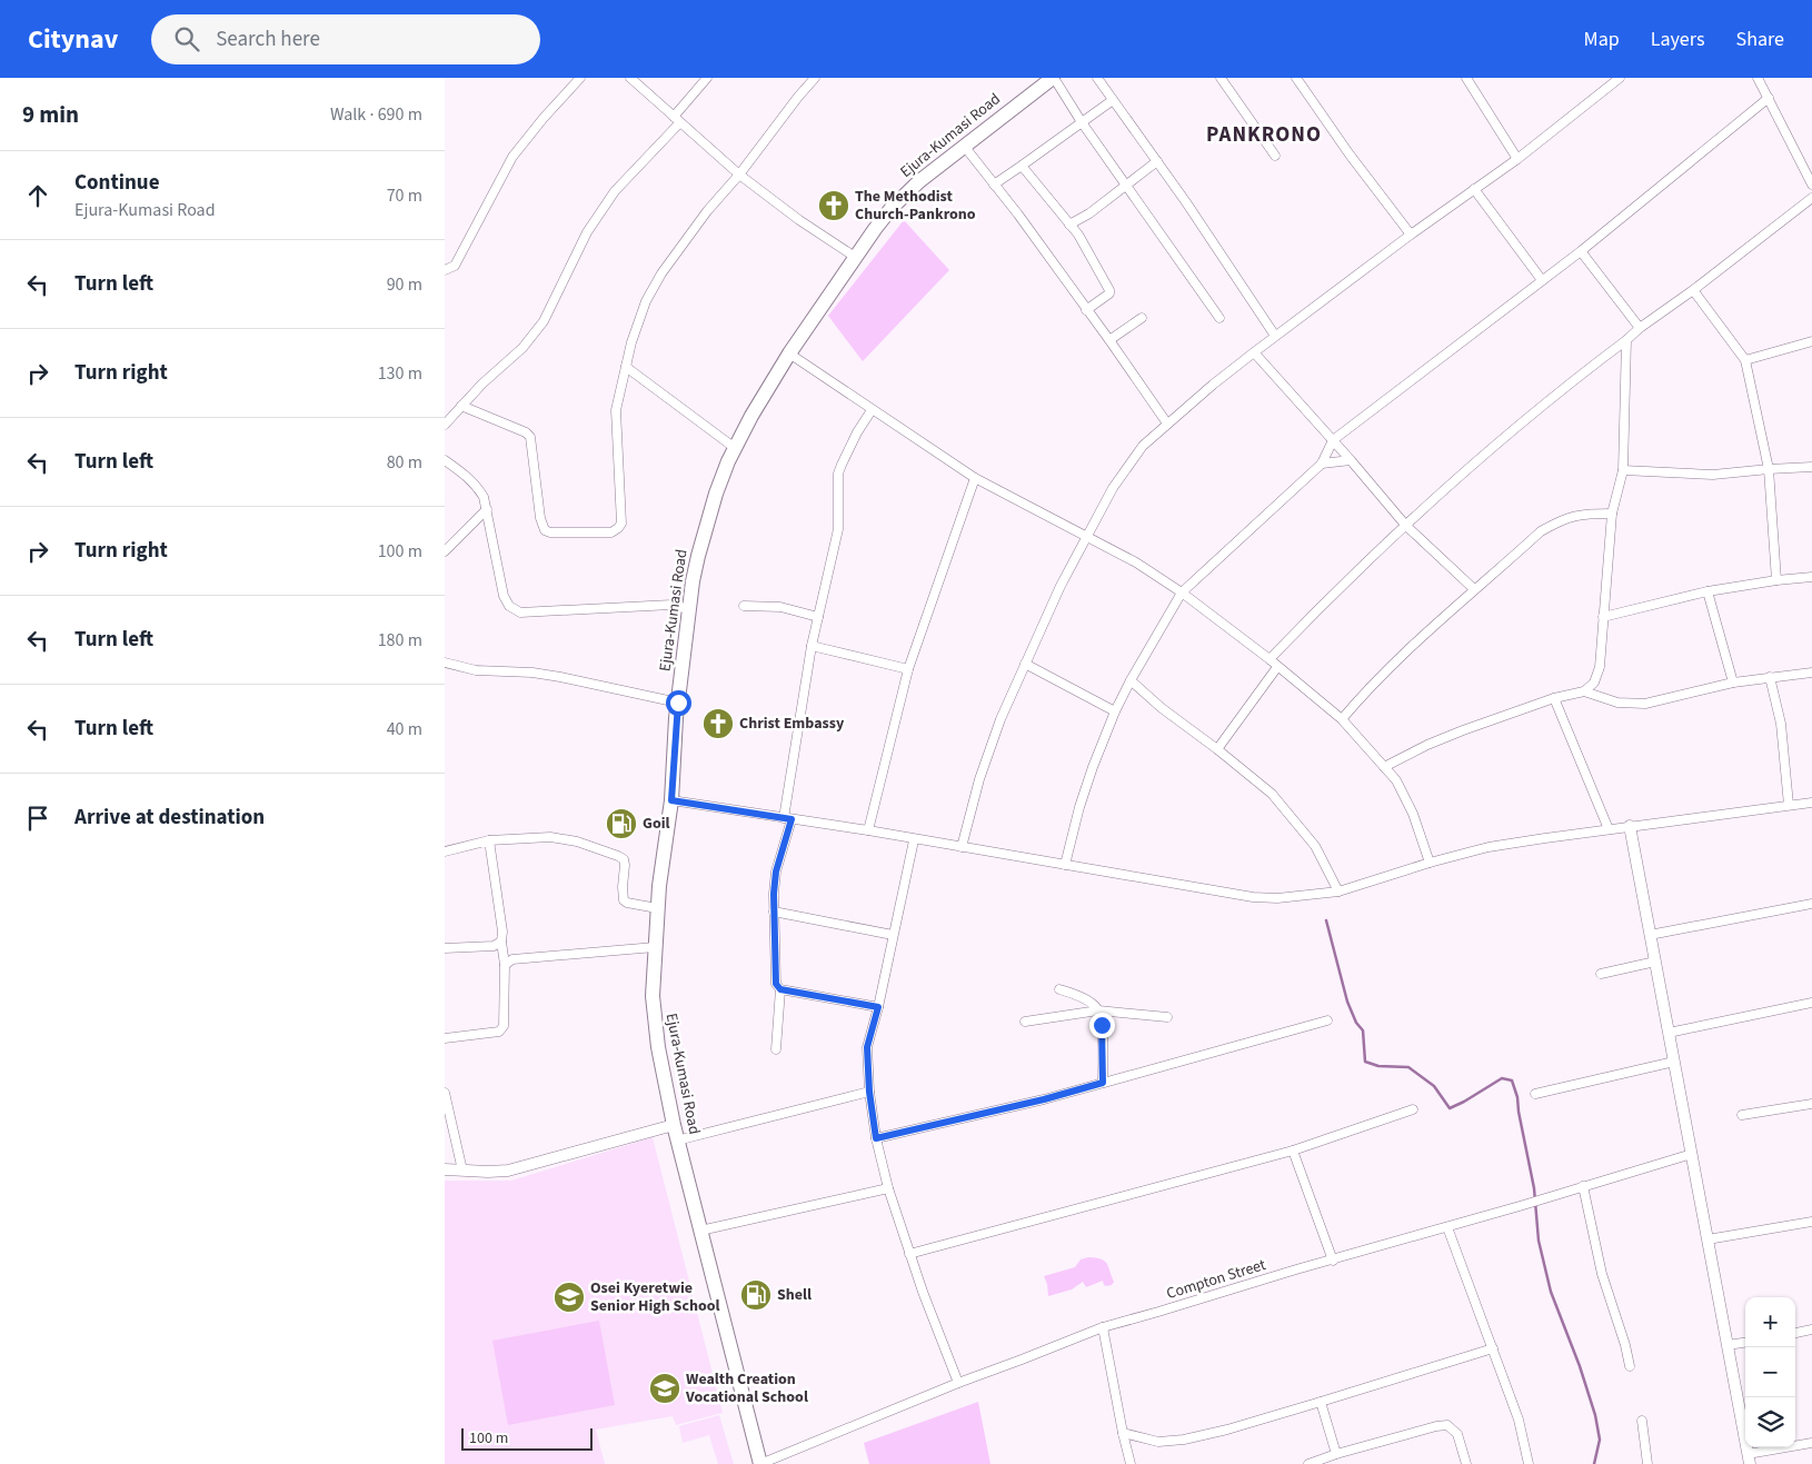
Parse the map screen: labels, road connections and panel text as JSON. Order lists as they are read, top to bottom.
{
  "streets": {
    "main road": ["Ejura-Kumasi Road"],
    "street": ["Compton Street"]
  },
  "crossings": [
    ["Ejura-Kumasi Road", "Compton Street"]
  ],
  "districts": ["PANKRONO"],
  "places": {
    "church": ["The Methodist Church-Pankrono", "Christ Embassy"],
    "fuel station": ["Goil", "Shell"],
    "school or university": ["Osei Kyeretwie Senior High School", "Wealth Creation Vocational School"]
  },
  "scale_bar": "100 m",
  "page": {
    "header": "Citynav",
    "search": "Search here",
    "nav": ["Map", "Layers", "Share"],
    "heading": ["9 min", "Walk · 690 m"],
    "list": [
      ["Continue", "Ejura-Kumasi Road", "70 m"],
      ["Turn left", "90 m"],
      ["Turn right", "130 m"],
      ["Turn left", "80 m"],
      ["Turn right", "100 m"],
      ["Turn left", "180 m"],
      ["Turn left", "40 m"],
      "Arrive at destination"
    ],
    "map_buttons": ["+", "−"],
    "scale": "100 m"
  }
}
